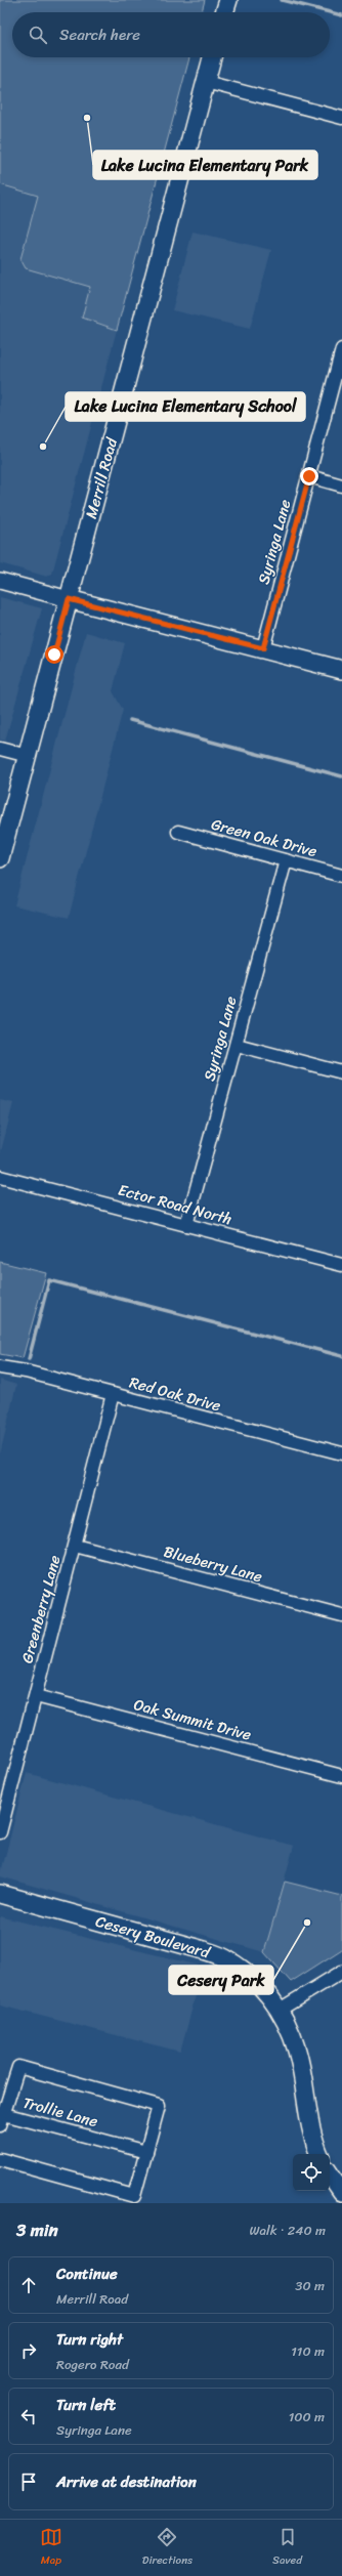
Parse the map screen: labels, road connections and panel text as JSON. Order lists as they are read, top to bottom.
{
  "streets": {
    "main road": ["Merrill Road", "Cesery Boulevard"],
    "street": [
      "Syringa Lane",
      "Green Oak Drive",
      "Ector Road North",
      "Red Oak Drive",
      "Blueberry Lane",
      "Greenberry Lane",
      "Oak Summit Drive",
      "Trollie Lane"
    ]
  },
  "crossings": [
    ["Syringa Lane", "Green Oak Drive"],
    ["Syringa Lane", "Ector Road North"],
    ["Red Oak Drive", "Greenberry Lane"],
    ["Blueberry Lane", "Greenberry Lane"],
    ["Greenberry Lane", "Oak Summit Drive"]
  ],
  "places": ["Lake Lucina Elementary Park", "Lake Lucina Elementary School", "Cesery Park"],
  "page": {
    "search": "Search here",
    "heading": ["3 min", "Walk · 240 m"],
    "list": [
      ["Continue", "Merrill Road", "30 m"],
      ["Turn right", "Rogero Road", "110 m"],
      ["Turn left", "Syringa Lane", "100 m"],
      "Arrive at destination"
    ],
    "nav": ["Map", "Directions", "Saved"]
  }
}
